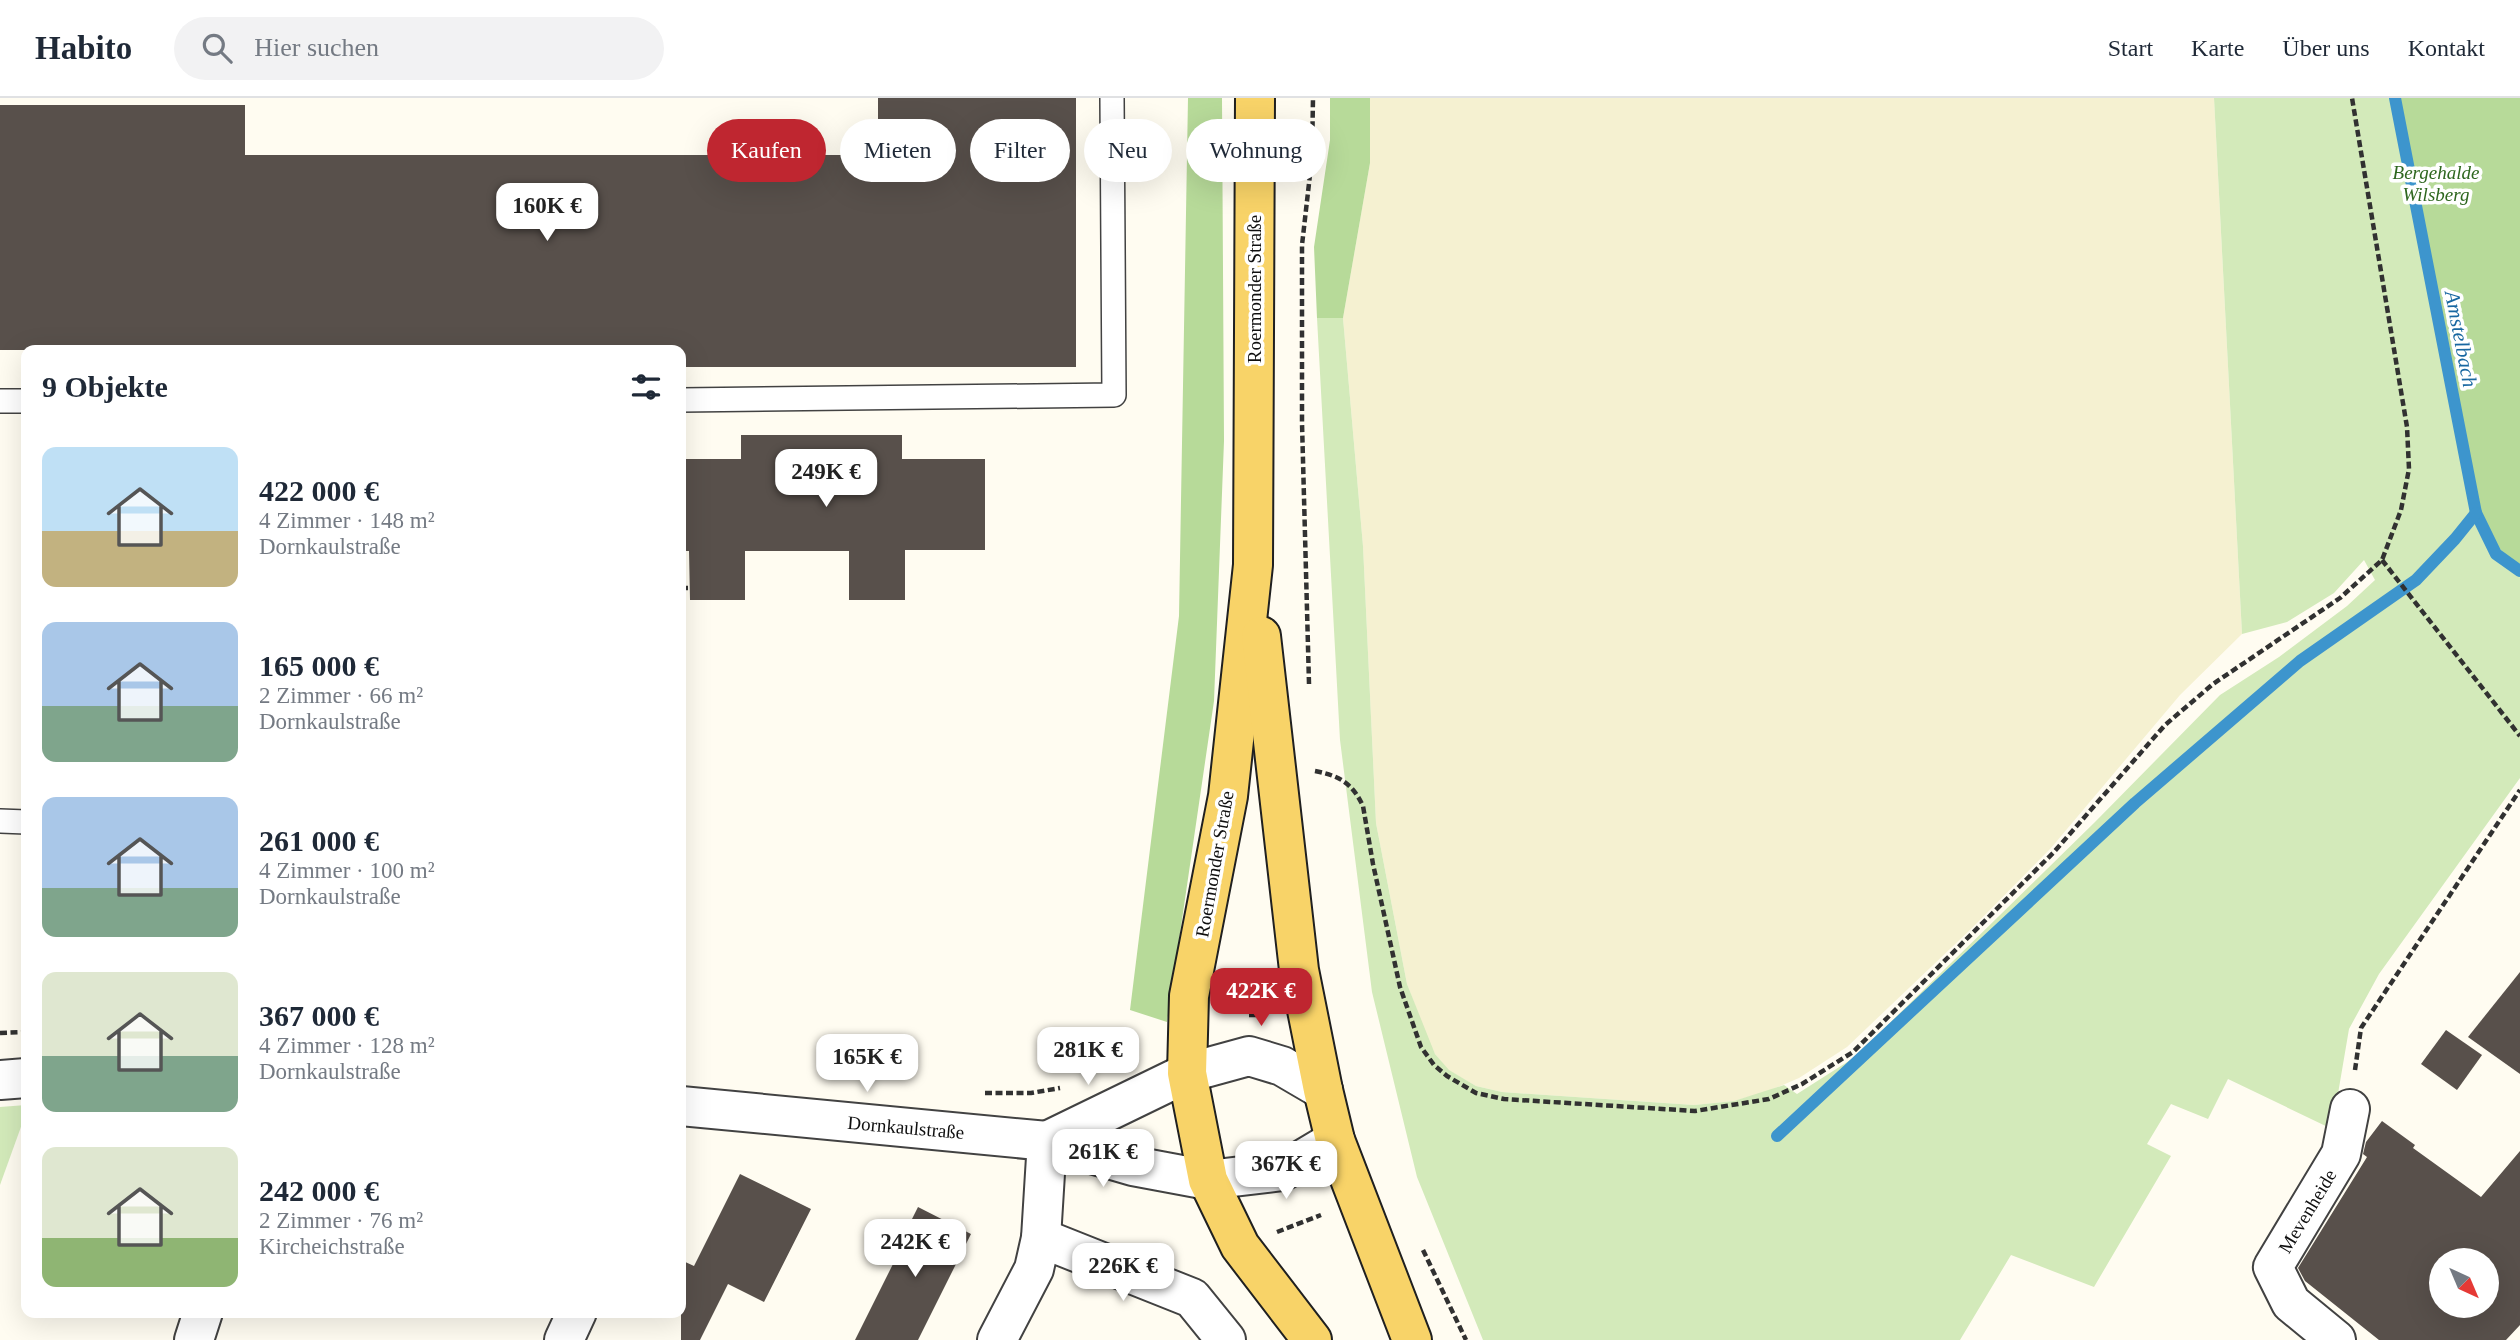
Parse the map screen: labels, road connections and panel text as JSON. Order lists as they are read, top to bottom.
{
  "streets": {
    "main road": ["Roermonder Straße"],
    "street": ["Dornkaulstraße", "Mevenheide"]
  },
  "crossings": [
    ["Roermonder Straße", "Dornkaulstraße"]
  ],
  "water": ["Amstelbach"],
  "parks": ["Bergehalde Wilsberg"],
  "north": "bottom right",
  "page": {
    "header": "Habito",
    "search": "Hier suchen",
    "nav": [
      "Start",
      "Karte",
      "Über uns",
      "Kontakt"
    ],
    "chip": [
      "Kaufen",
      "Mieten",
      "Filter",
      "Neu",
      "Wohnung"
    ],
    "price": [
      "160K €",
      "249K €",
      "422K €",
      "281K €",
      "165K €",
      "261K €",
      "367K €",
      "242K €",
      "226K €"
    ],
    "heading": "9 Objekte",
    "list": [
      {
        "name": "422 000 €",
        "note": "4 Zimmer · 148 m² · Dornkaulstraße"
      },
      {
        "name": "165 000 €",
        "note": "2 Zimmer · 66 m² · Dornkaulstraße"
      },
      {
        "name": "261 000 €",
        "note": "4 Zimmer · 100 m² · Dornkaulstraße"
      },
      {
        "name": "367 000 €",
        "note": "4 Zimmer · 128 m² · Dornkaulstraße"
      },
      {
        "name": "242 000 €",
        "note": "2 Zimmer · 76 m² · Kircheichstraße"
      }
    ]
  }
}
